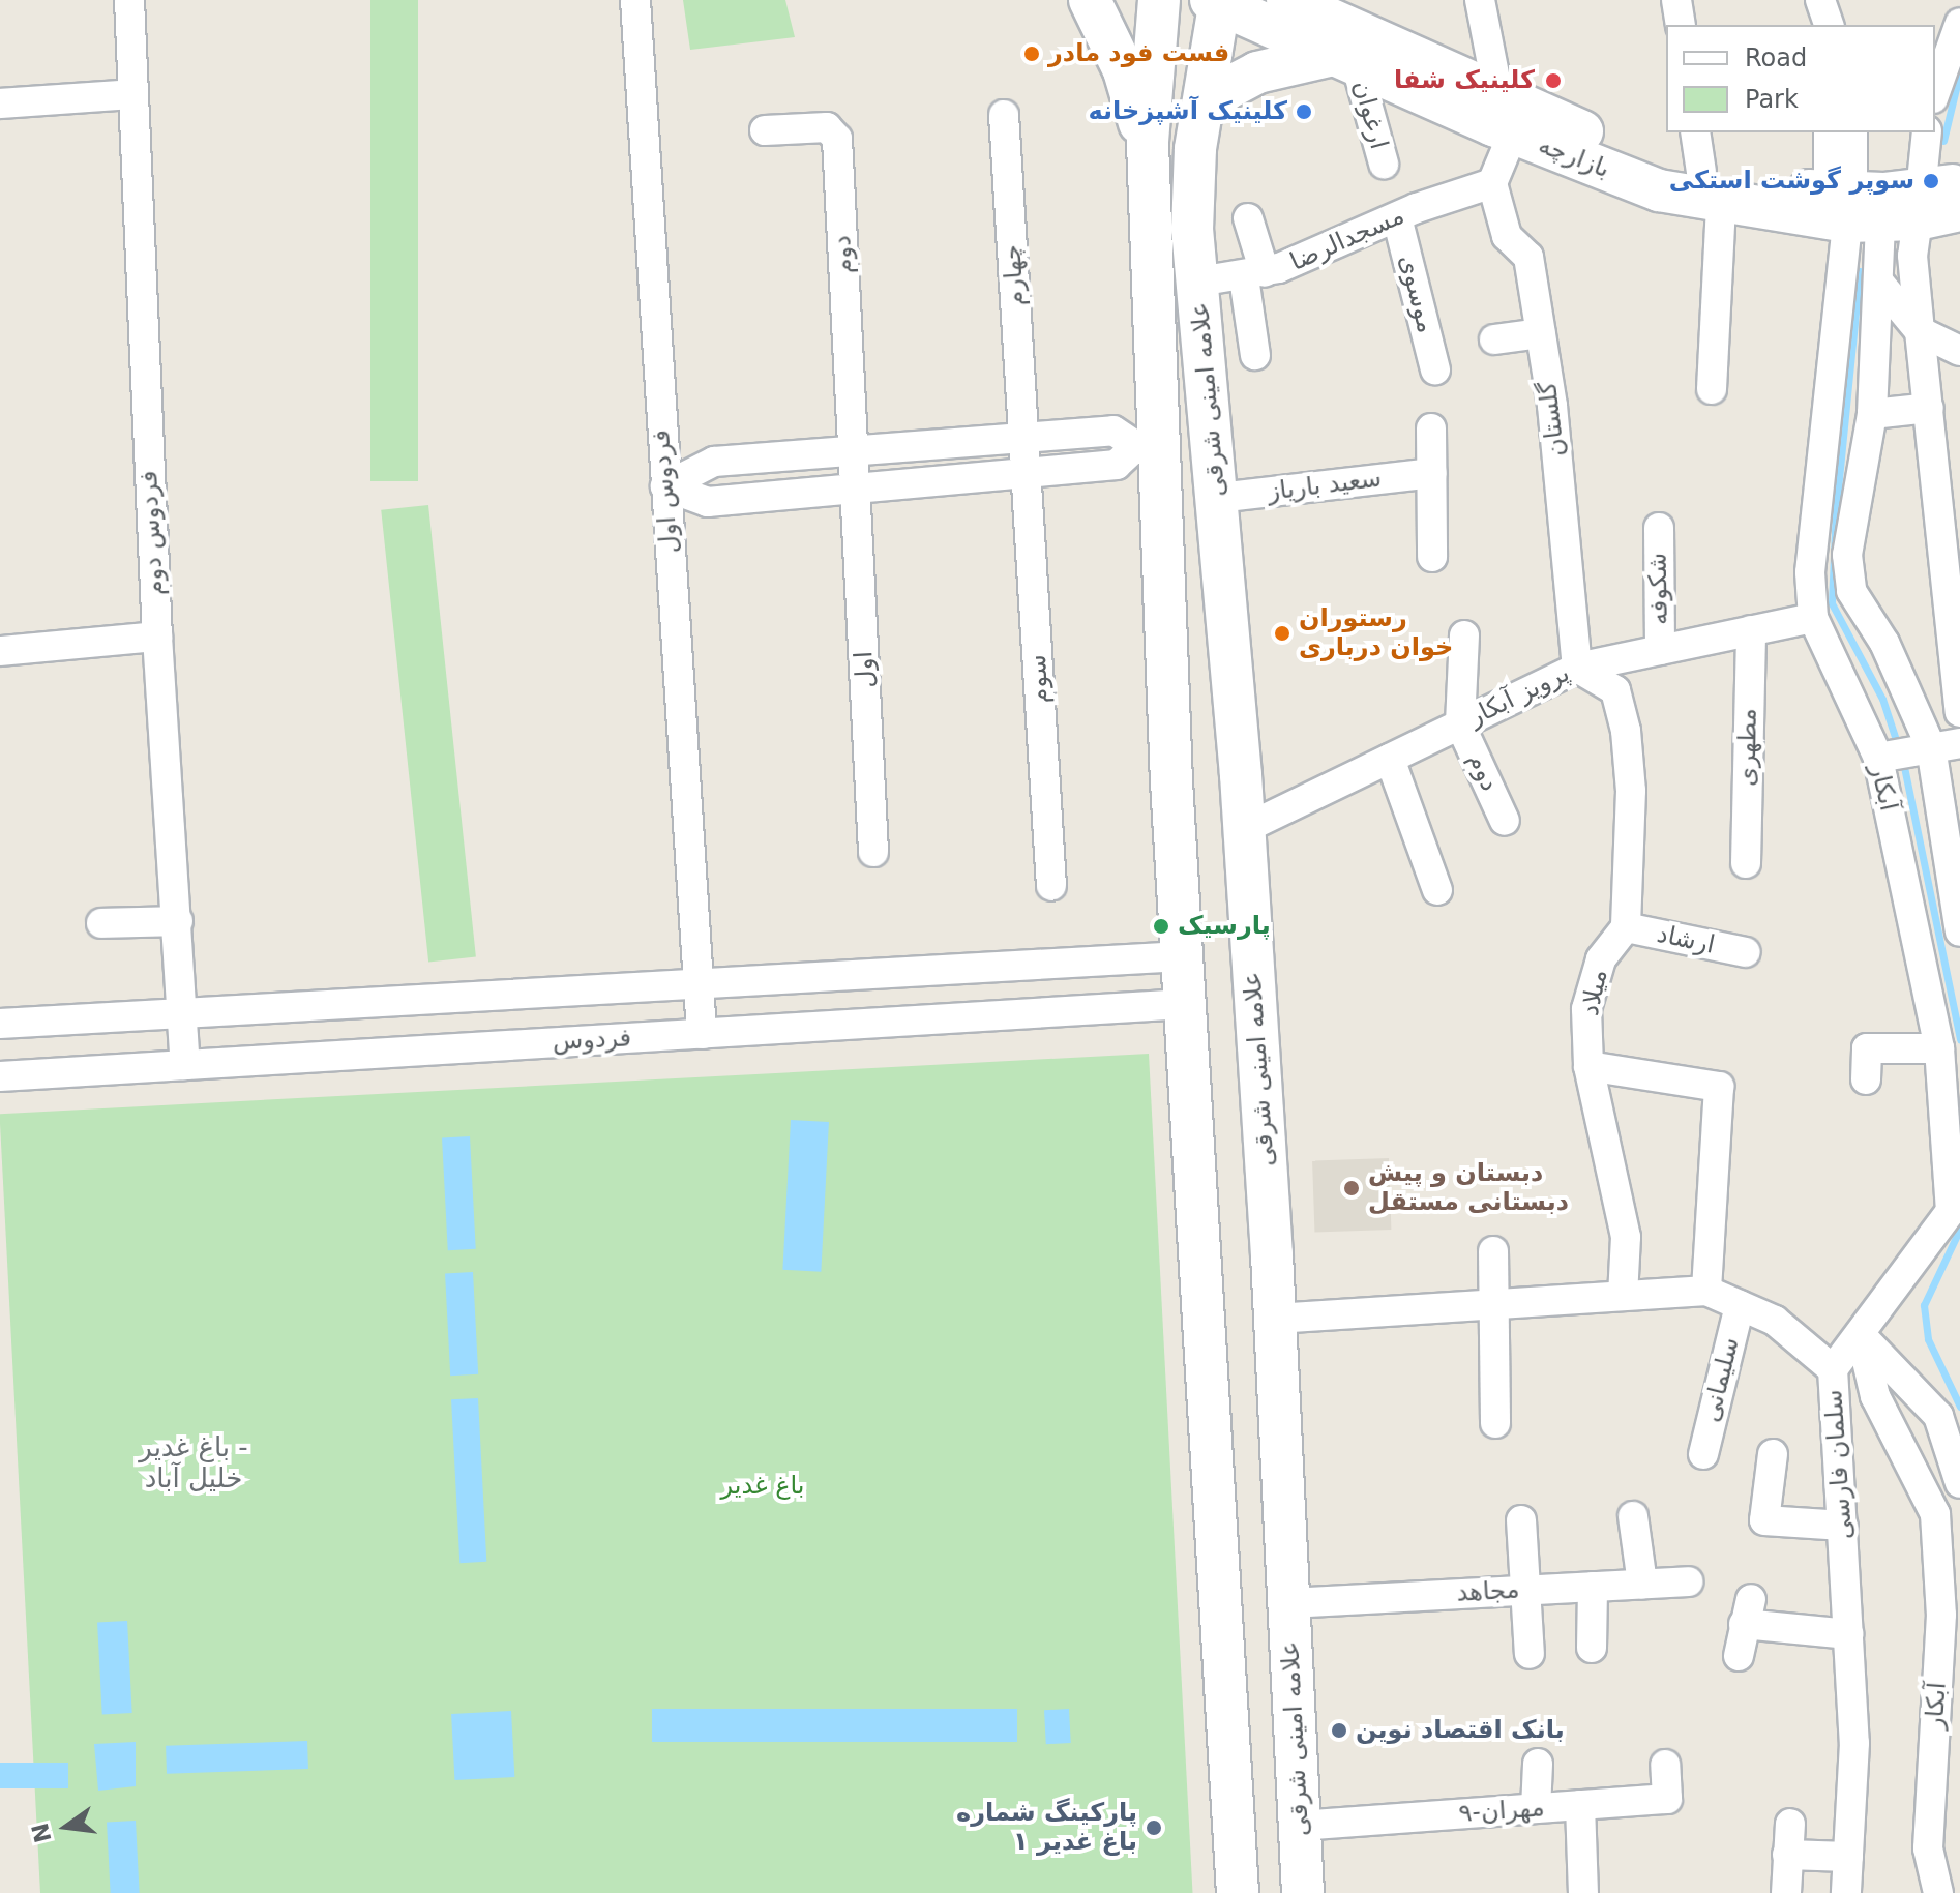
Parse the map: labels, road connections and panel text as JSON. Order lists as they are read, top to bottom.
{
  "streets": {
    "main road": ["بازارچه", "علامه امینی شرقی"],
    "street": [
      "ارغوان",
      "مسجدالرضا",
      "دوم",
      "چهارم",
      "موسوی",
      "گلستان",
      "سعید باریاز",
      "فردوس اول",
      "فردوس دوم",
      "شکوفه",
      "اول",
      "سوم",
      "پرویز آبکار",
      "مطهری",
      "آبکار",
      "ارشاد",
      "میلاد",
      "فردوس",
      "سلیمانی",
      "سلمان فارسی",
      "مجاهد",
      "۹-مهران"
    ]
  },
  "crossings": [
    ["ارغوان", "بازارچه"],
    ["بازارچه", "علامه امینی شرقی"],
    ["بازارچه", "آبکار"],
    ["مسجدالرضا", "موسوی"],
    ["مسجدالرضا", "علامه امینی شرقی"],
    ["مسجدالرضا", "گلستان"],
    ["دوم", "اول"],
    ["دوم", "پرویز آبکار"],
    ["چهارم", "سوم"],
    ["علامه امینی شرقی", "سعید باریاز"],
    ["علامه امینی شرقی", "پرویز آبکار"],
    ["علامه امینی شرقی", "فردوس"],
    ["علامه امینی شرقی", "سلمان فارسی"],
    ["علامه امینی شرقی", "مجاهد"],
    ["علامه امینی شرقی", "۹-مهران"],
    ["گلستان", "پرویز آبکار"],
    ["فردوس اول", "فردوس"],
    ["فردوس دوم", "فردوس"],
    ["شکوفه", "پرویز آبکار"],
    ["پرویز آبکار", "مطهری"],
    ["پرویز آبکار", "آبکار"],
    ["آبکار", "سلمان فارسی"],
    ["ارشاد", "میلاد"],
    ["میلاد", "سلمان فارسی"],
    ["سلیمانی", "سلمان فارسی"]
  ],
  "districts": ["باغ غدیر - خلیل آباد"],
  "parks": ["باغ غدیر"],
  "places": [
    "فست فود مادر",
    "کلینیک شفا",
    "کلینیک آشپزخانه",
    "سوپر گوشت استکی",
    "رستوران خوان درباری",
    "پارسیک",
    "دبستان و پیش دبستانی مستقل",
    "بانک اقتصاد نوین",
    "پارکینگ شماره ۱ باغ غدیر"
  ],
  "legend": ["Road", "Park"],
  "north": "left"
}
